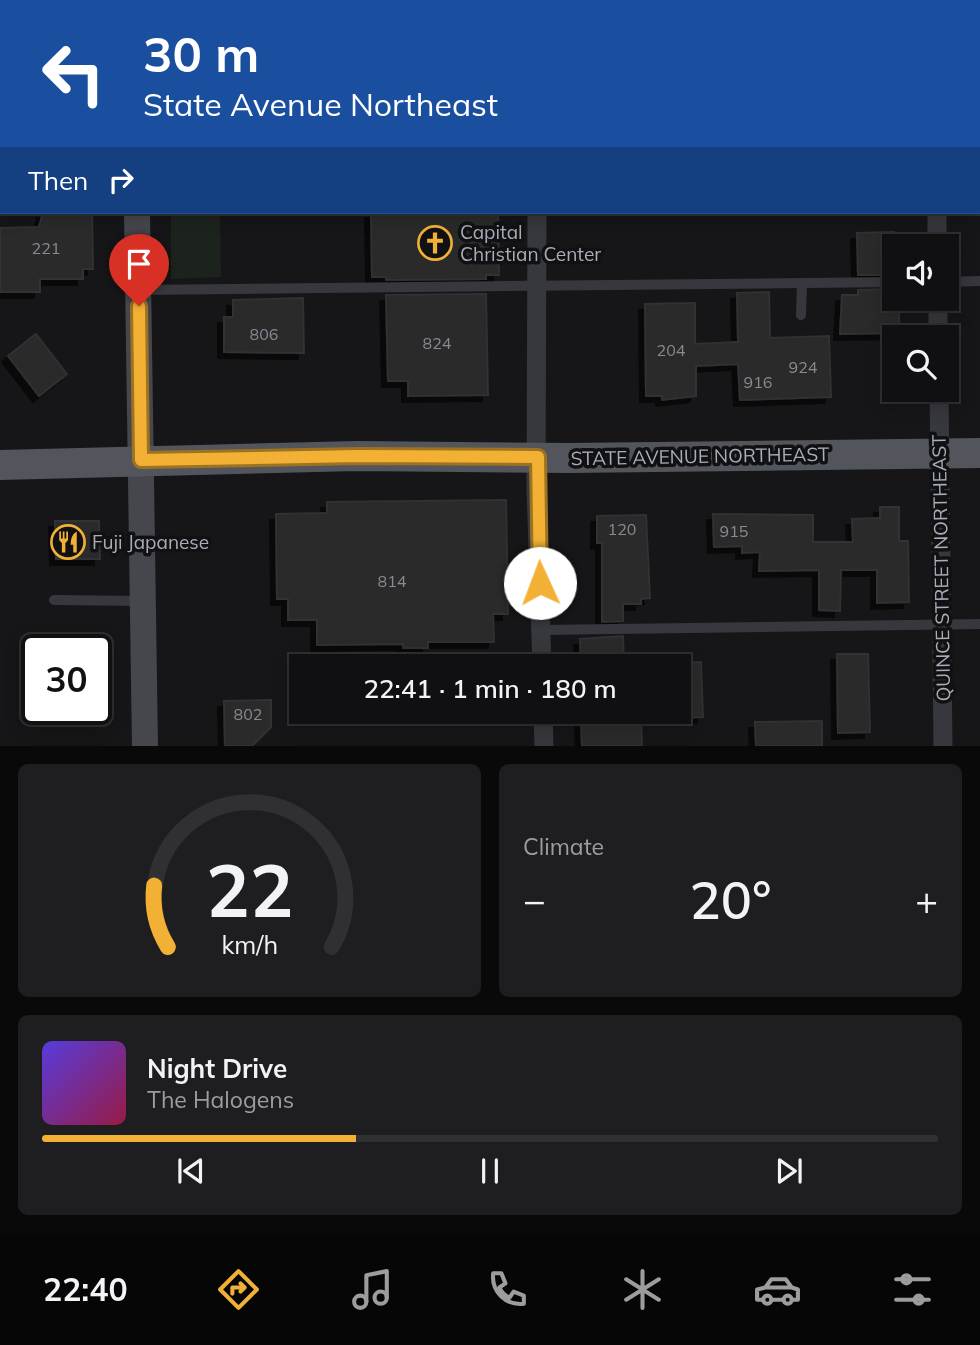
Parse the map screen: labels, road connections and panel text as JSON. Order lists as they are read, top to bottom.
{
  "streets": {
    "main road": ["STATE AVENUE NORTHEAST"],
    "street": ["QUINCE STREET NORTHEAST"]
  },
  "crossings": [
    ["STATE AVENUE NORTHEAST", "QUINCE STREET NORTHEAST"]
  ],
  "places": {
    "church": ["Capital Christian Center"],
    "restaurant": ["Fuji Japanese"]
  },
  "house_numbers": [
    "221",
    "806",
    "824",
    "204",
    "924",
    "916",
    "120",
    "915",
    "814",
    "802"
  ],
  "page": {
    "turn": ["30 m", "State Avenue Northeast"],
    "then": "Then",
    "limit": "30",
    "trip": "22:41 · 1 min · 180 m",
    "tile": "Climate",
    "heat": ["−", "20°", "+"],
    "song": ["Night Drive", "The Halogens"],
    "tabs": "22:40",
    "gauge": ["22", "km/h"]
  }
}
